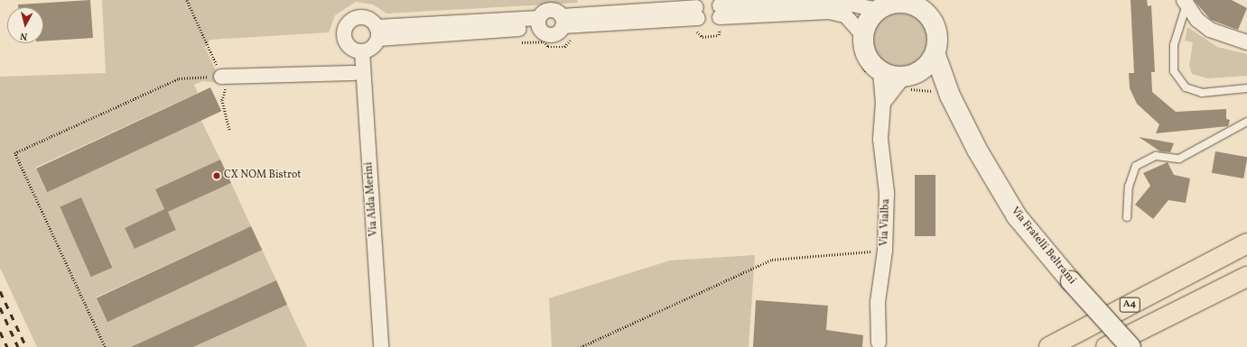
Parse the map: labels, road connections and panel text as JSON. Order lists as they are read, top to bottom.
{
  "streets": {
    "highway": ["A4"],
    "street": ["Via Alda Merini", "Via Vialba", "Via Fratelli Beltrami"]
  },
  "crossings": [
    ["Via Vialba", "Via Fratelli Beltrami"]
  ],
  "places": ["CX NOM Bistrot"],
  "north": "bottom"
}
